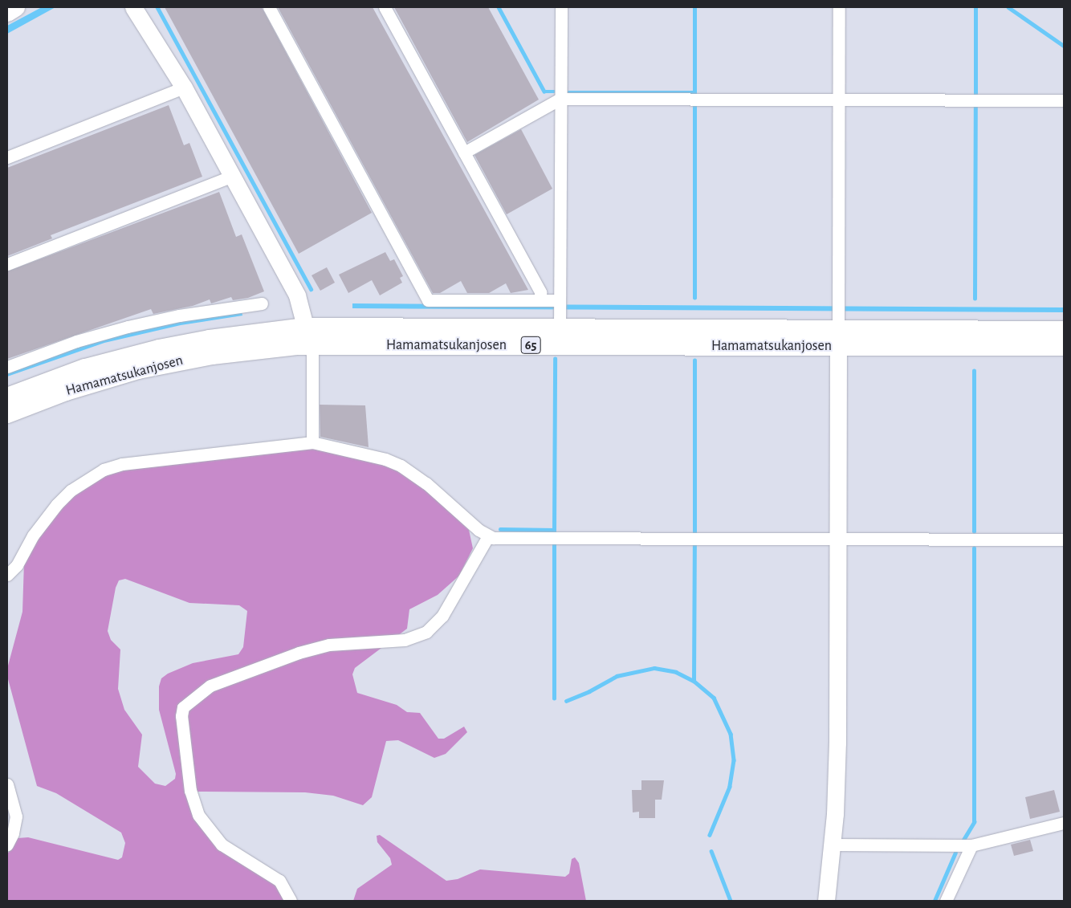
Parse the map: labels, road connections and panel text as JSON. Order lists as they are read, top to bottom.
{
  "streets": {
    "main road": ["Hamamatsukanjosen", "65"]
  }
}
